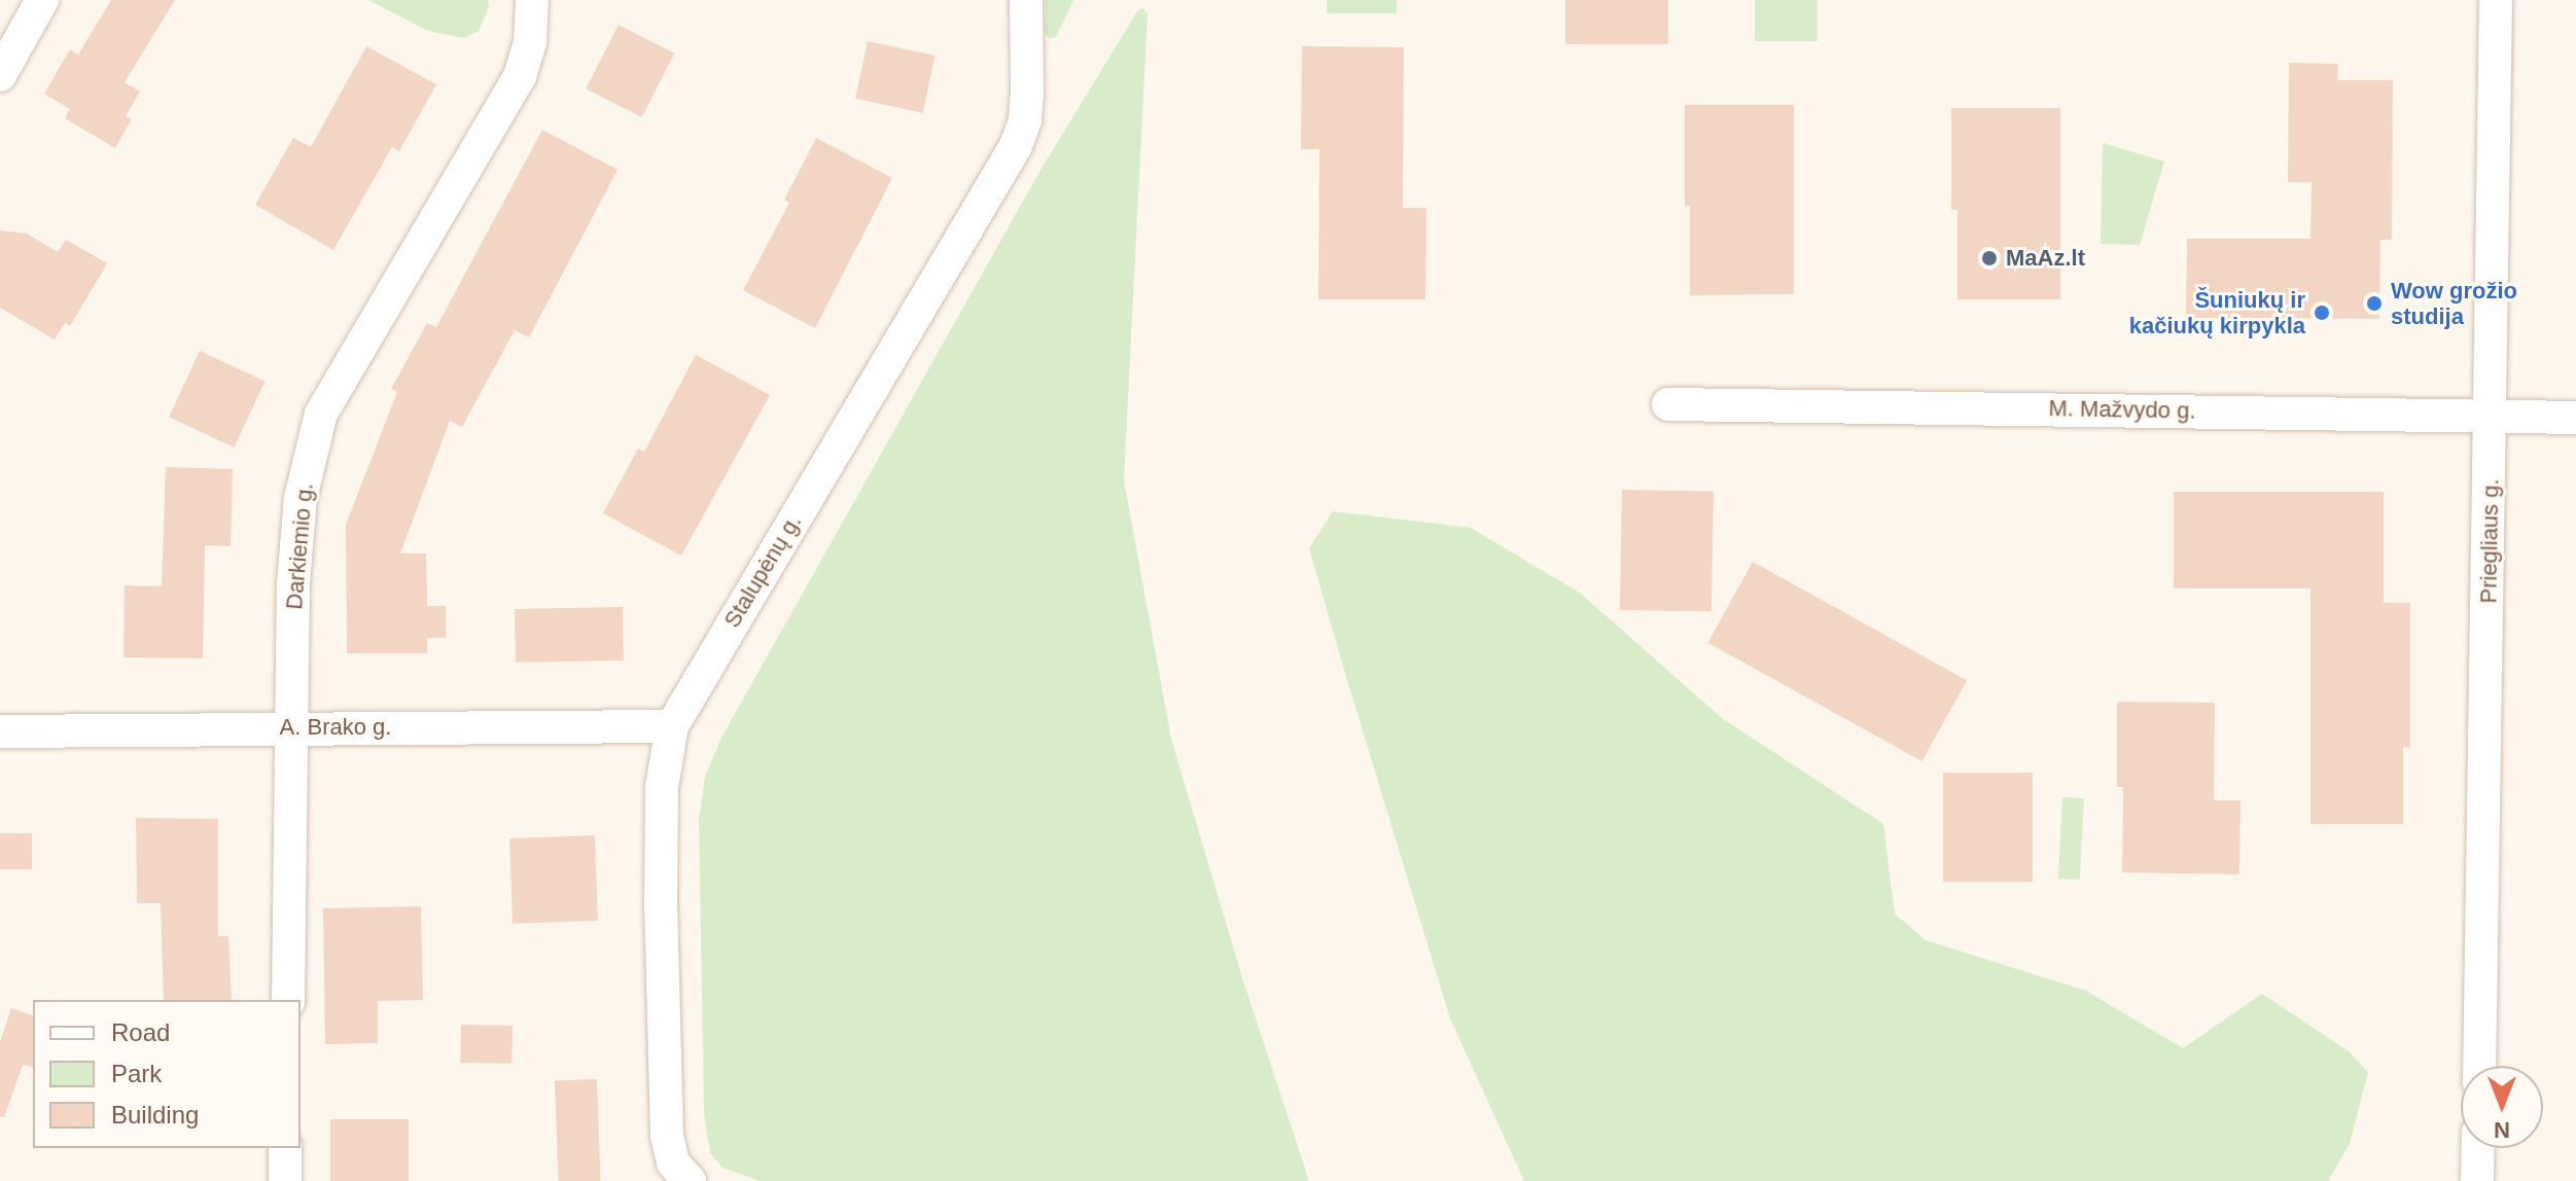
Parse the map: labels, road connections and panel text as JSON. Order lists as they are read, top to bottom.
{
  "streets": {
    "street": [
      "M. Mažvydo g.",
      "Priegliaus g.",
      "Darkiemio g.",
      "Stalupėnų g.",
      "A. Brako g."
    ]
  },
  "crossings": [
    ["M. Mažvydo g.", "Priegliaus g."],
    ["Darkiemio g.", "A. Brako g."],
    ["Stalupėnų g.", "A. Brako g."]
  ],
  "places": ["MaAz.lt", "Wow grožio studija", "Šuniukų ir kačiukų kirpykla"],
  "legend": ["Road", "Park", "Building"],
  "north": "bottom"
}
